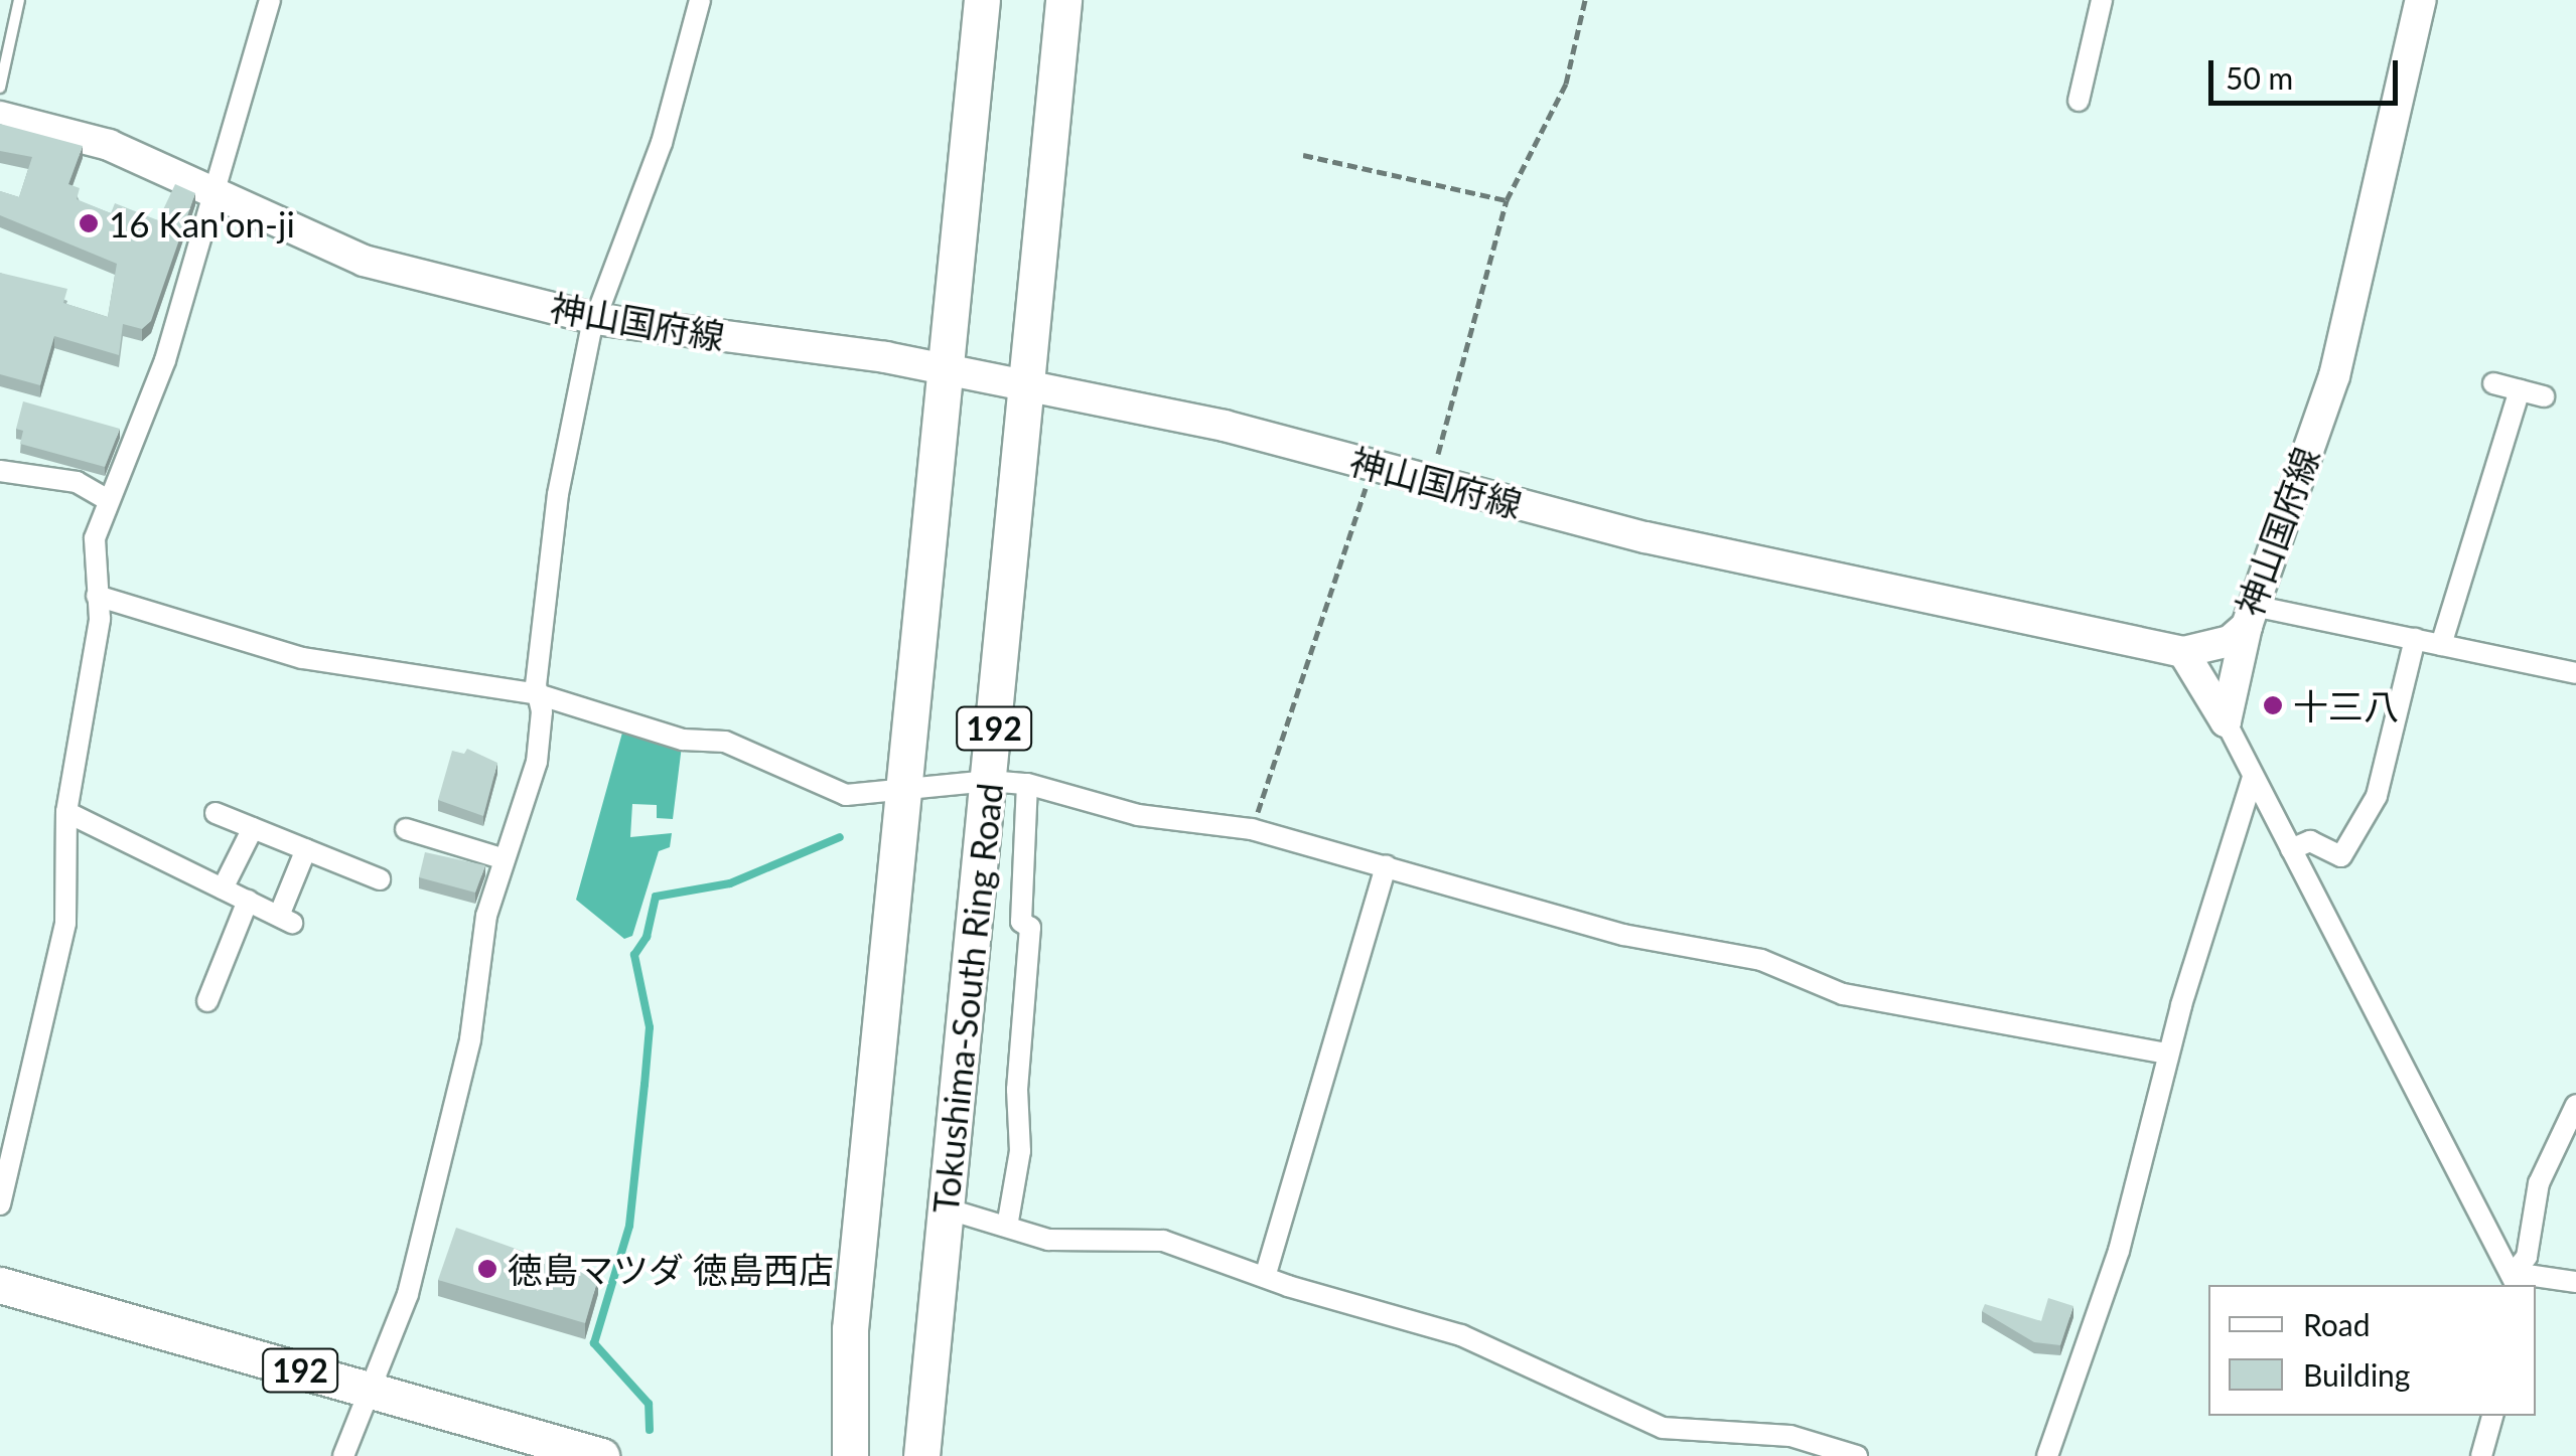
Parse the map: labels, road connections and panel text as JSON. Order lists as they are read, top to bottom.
{
  "streets": {
    "highway": ["192", "Tokushima-South Ring Road"],
    "main road": ["神山国府線"]
  },
  "crossings": [
    ["神山国府線", "192"],
    ["神山国府線", "Tokushima-South Ring Road"]
  ],
  "places": ["16 Kan'on-ji", "十三八", "徳島マツダ 徳島西店"],
  "legend": ["Road", "Building"],
  "scale_bar": "50 m"
}
